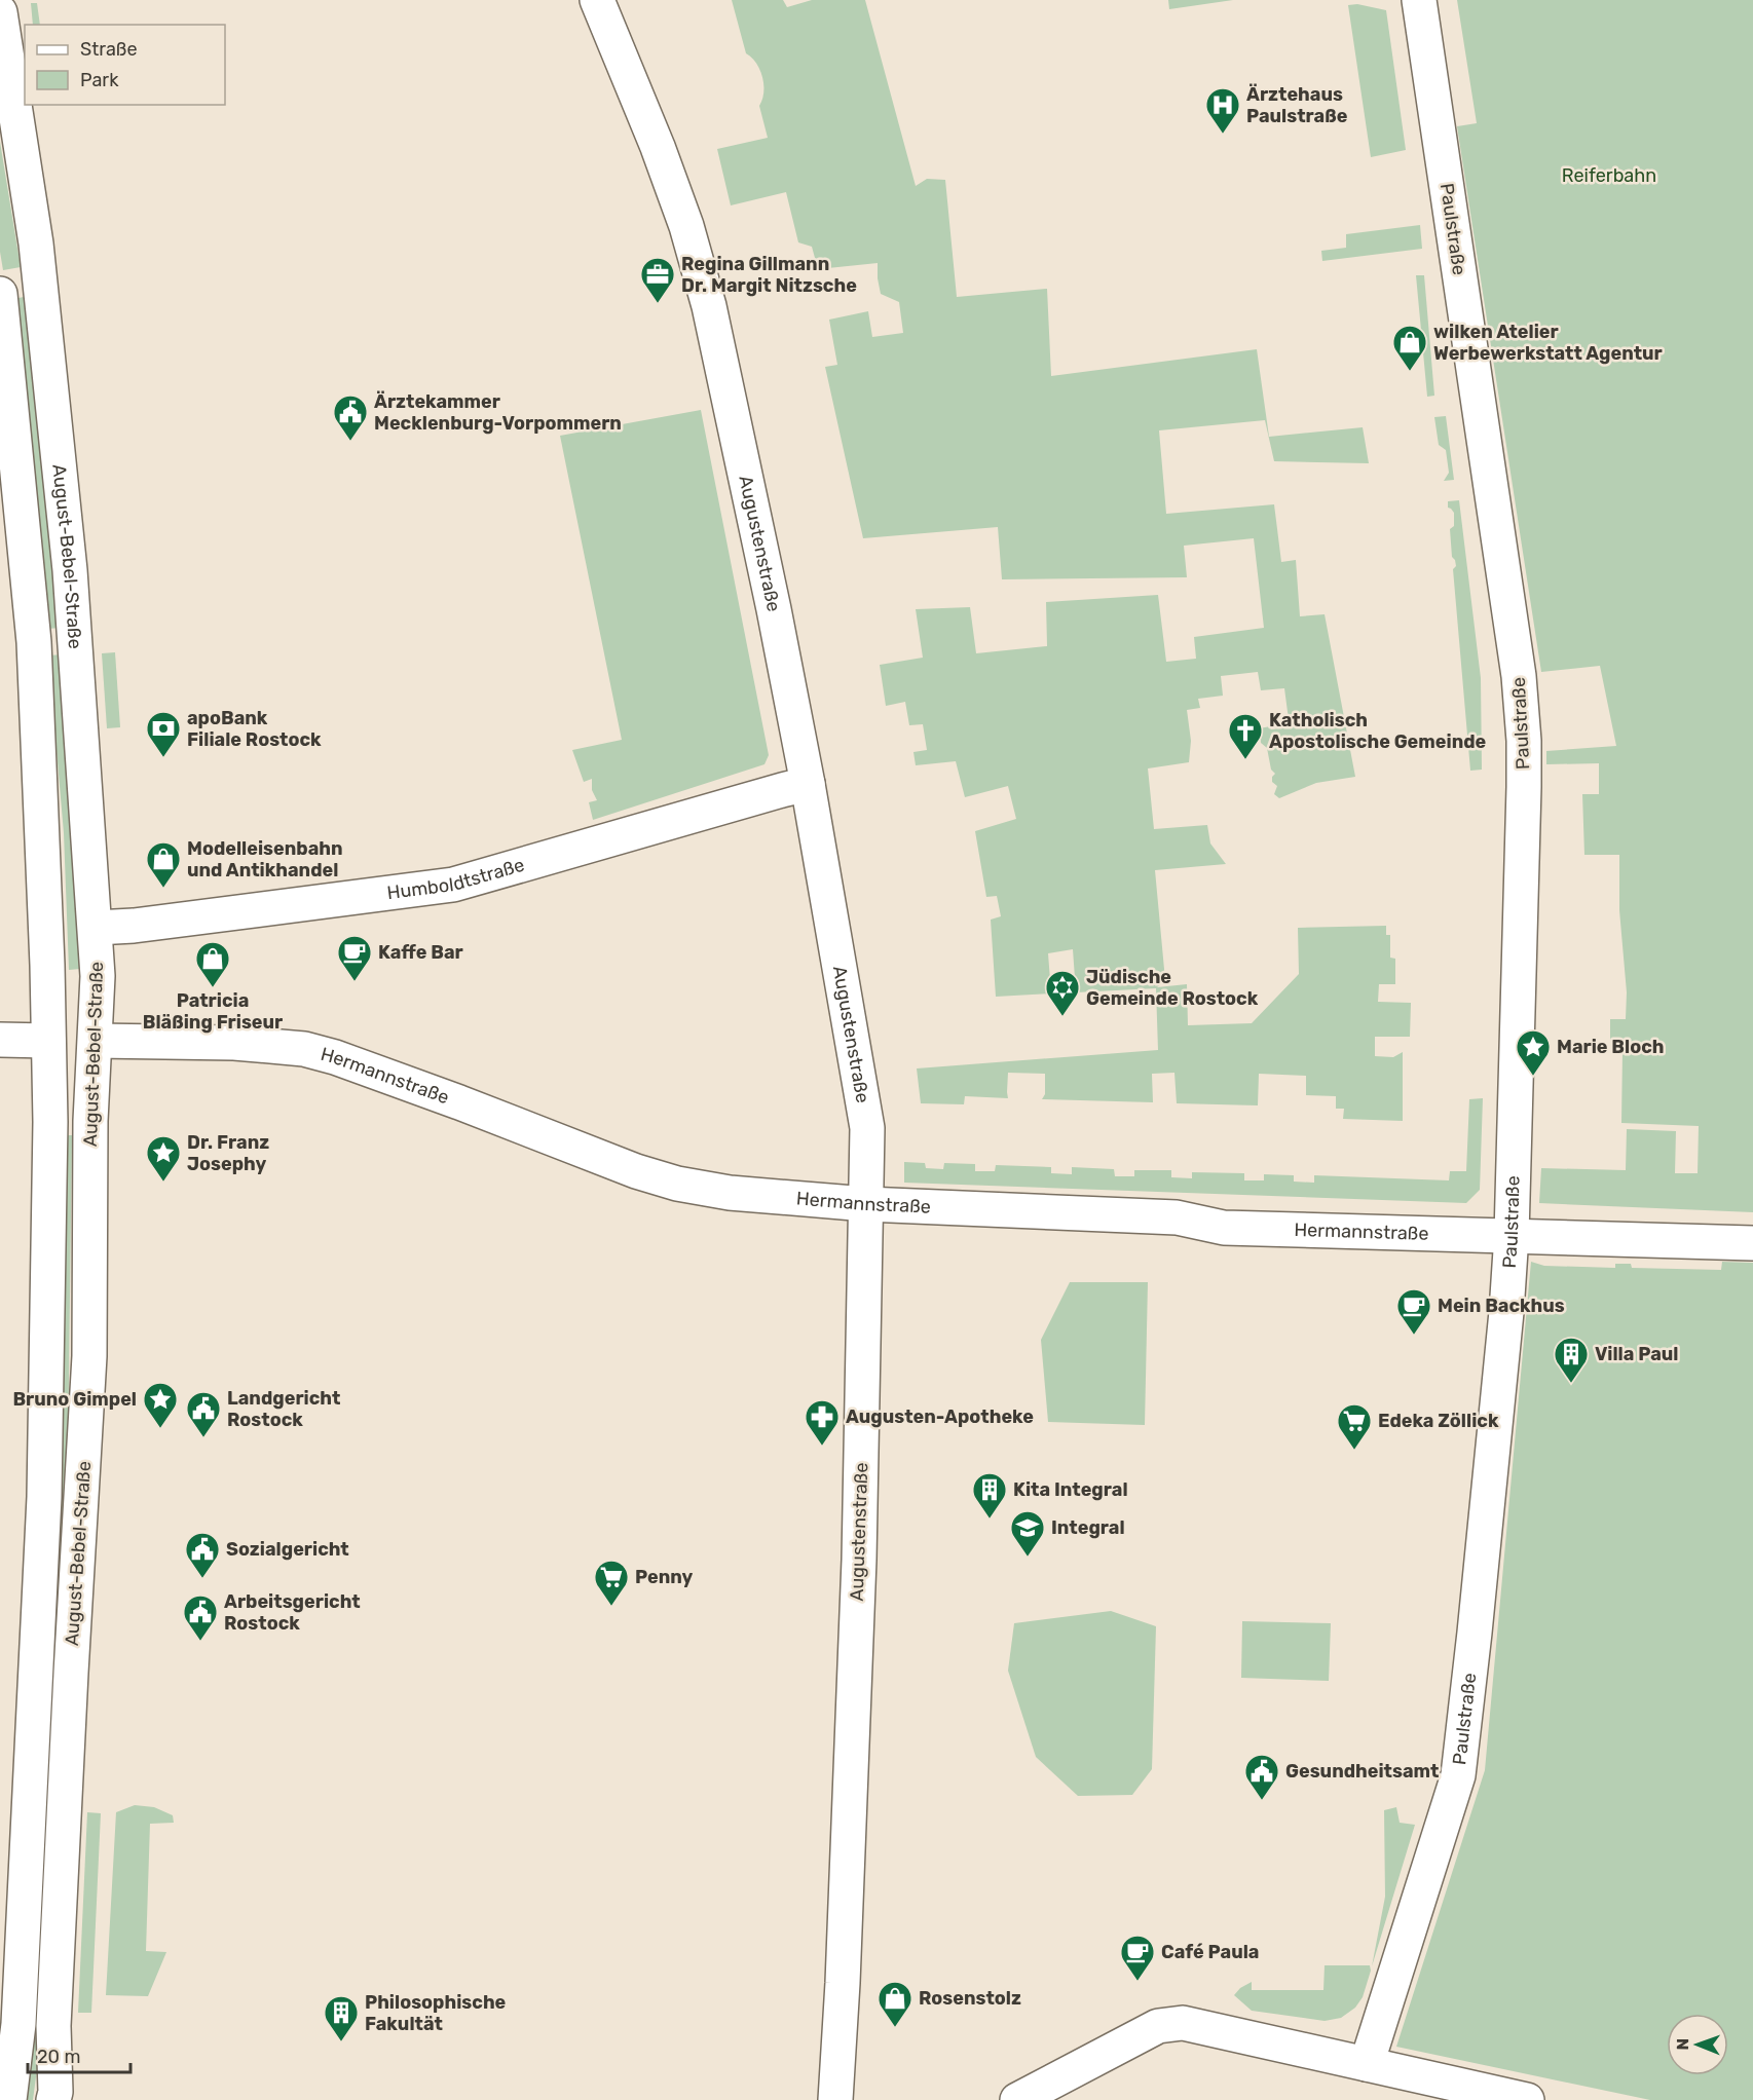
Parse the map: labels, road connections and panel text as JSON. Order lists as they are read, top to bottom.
{
  "streets": {
    "street": [
      "Paulstraße",
      "Augustenstraße",
      "August-Bebel-Straße",
      "Humboldtstraße",
      "Hermannstraße"
    ]
  },
  "crossings": [
    ["Paulstraße", "Hermannstraße"],
    ["Augustenstraße", "Humboldtstraße"],
    ["Augustenstraße", "Hermannstraße"],
    ["August-Bebel-Straße", "Humboldtstraße"],
    ["August-Bebel-Straße", "Hermannstraße"]
  ],
  "parks": ["Reiferbahn"],
  "places": {
    "hospital": ["Ärztehaus Paulstraße"],
    "office": ["Regina Gillmann Dr. Margit Nitzsche"],
    "shop": [
      "wilken Atelier Werbewerkstatt Agentur",
      "Modelleisenbahn und Antikhandel",
      "Patricia Bläßing Friseur",
      "Rosenstolz"
    ],
    "public building": [
      "Ärztekammer Mecklenburg-Vorpommern",
      "Landgericht Rostock",
      "Sozialgericht",
      "Arbeitsgericht Rostock",
      "Gesundheitsamt"
    ],
    "bank": ["apoBank Filiale Rostock"],
    "church": ["Katholisch Apostolische Gemeinde"],
    "cafe": ["Kaffe Bar", "Mein Backhus", "Café Paula"],
    "synagogue": ["Jüdische Gemeinde Rostock"],
    "place": ["Marie Bloch", "Dr. Franz Josephy", "Bruno Gimpel"],
    "building": ["Villa Paul", "Kita Integral", "Philosophische Fakultät"],
    "pharmacy": ["Augusten-Apotheke"],
    "supermarket": ["Edeka Zöllick", "Penny"],
    "school or university": ["Integral"]
  },
  "legend": ["Straße", "Park"],
  "scale_bar": "20 m",
  "north": "left"
}
